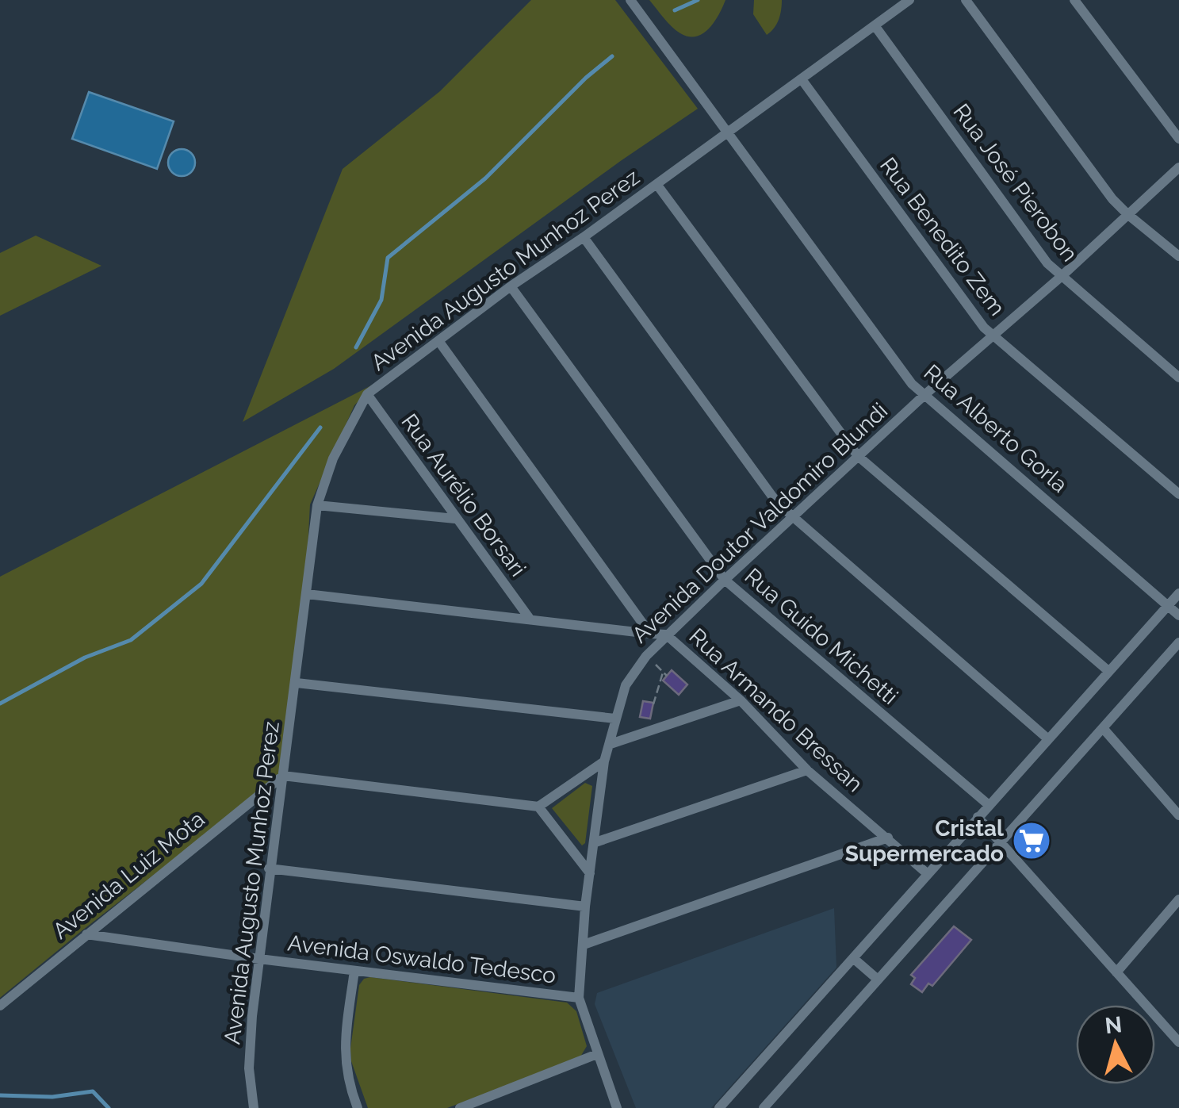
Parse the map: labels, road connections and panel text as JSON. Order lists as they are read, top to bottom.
{
  "streets": {
    "street": [
      "Rua José Pierobon",
      "Rua Benedito Zem",
      "Avenida Augusto Munhoz Perez",
      "Rua Alberto Gorla",
      "Rua Aurélio Borsari",
      "Avenida Doutor Valdomiro Blundi",
      "Rua Guido Michetti",
      "Rua Armando Bressan",
      "Avenida Luiz Mota",
      "Avenida Oswaldo Tedesco"
    ]
  },
  "crossings": [
    ["Rua José Pierobon", "Avenida Augusto Munhoz Perez"],
    ["Rua José Pierobon", "Avenida Doutor Valdomiro Blundi"],
    ["Rua Benedito Zem", "Avenida Augusto Munhoz Perez"],
    ["Rua Benedito Zem", "Avenida Doutor Valdomiro Blundi"],
    ["Avenida Augusto Munhoz Perez", "Rua Alberto Gorla"],
    ["Avenida Augusto Munhoz Perez", "Rua Aurélio Borsari"],
    ["Avenida Augusto Munhoz Perez", "Rua Guido Michetti"],
    ["Avenida Augusto Munhoz Perez", "Rua Armando Bressan"],
    ["Avenida Augusto Munhoz Perez", "Avenida Luiz Mota"],
    ["Avenida Augusto Munhoz Perez", "Avenida Oswaldo Tedesco"],
    ["Rua Alberto Gorla", "Avenida Doutor Valdomiro Blundi"],
    ["Rua Aurélio Borsari", "Rua Armando Bressan"],
    ["Avenida Doutor Valdomiro Blundi", "Rua Guido Michetti"],
    ["Avenida Doutor Valdomiro Blundi", "Rua Armando Bressan"],
    ["Avenida Doutor Valdomiro Blundi", "Avenida Oswaldo Tedesco"],
    ["Avenida Luiz Mota", "Avenida Oswaldo Tedesco"]
  ],
  "places": {
    "supermarket": ["Cristal Supermercado"]
  },
  "north": "top"
}
